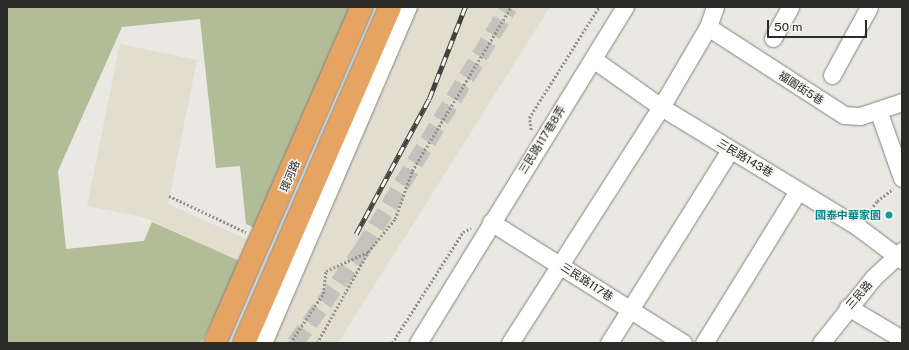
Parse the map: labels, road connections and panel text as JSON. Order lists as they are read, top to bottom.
{
  "streets": {
    "highway": ["環河路"],
    "street": [
      "福園街5巷",
      "三民路117巷8弄",
      "三民路143巷",
      "三民路117巷",
      "三民路"
    ]
  },
  "crossings": [
    ["三民路117巷8弄", "三民路143巷"],
    ["三民路117巷8弄", "三民路117巷"],
    ["三民路143巷", "三民路"]
  ],
  "places": ["國泰中華家園"],
  "scale_bar": "50 m"
}
